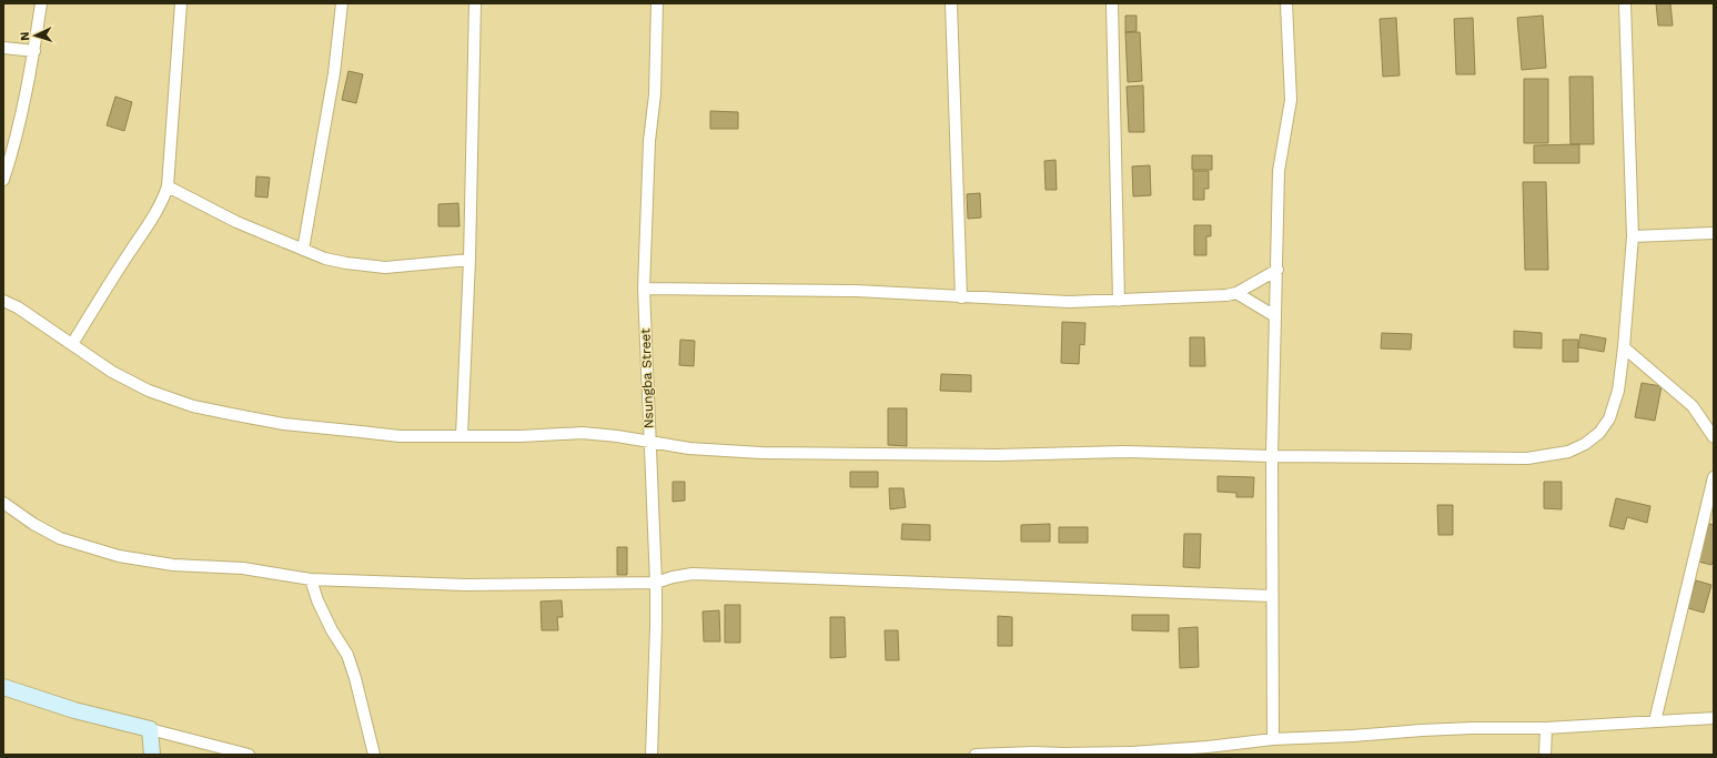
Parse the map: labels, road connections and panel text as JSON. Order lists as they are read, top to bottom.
{
  "streets": {
    "street": ["Nsungba Street"]
  },
  "north": "left"
}
